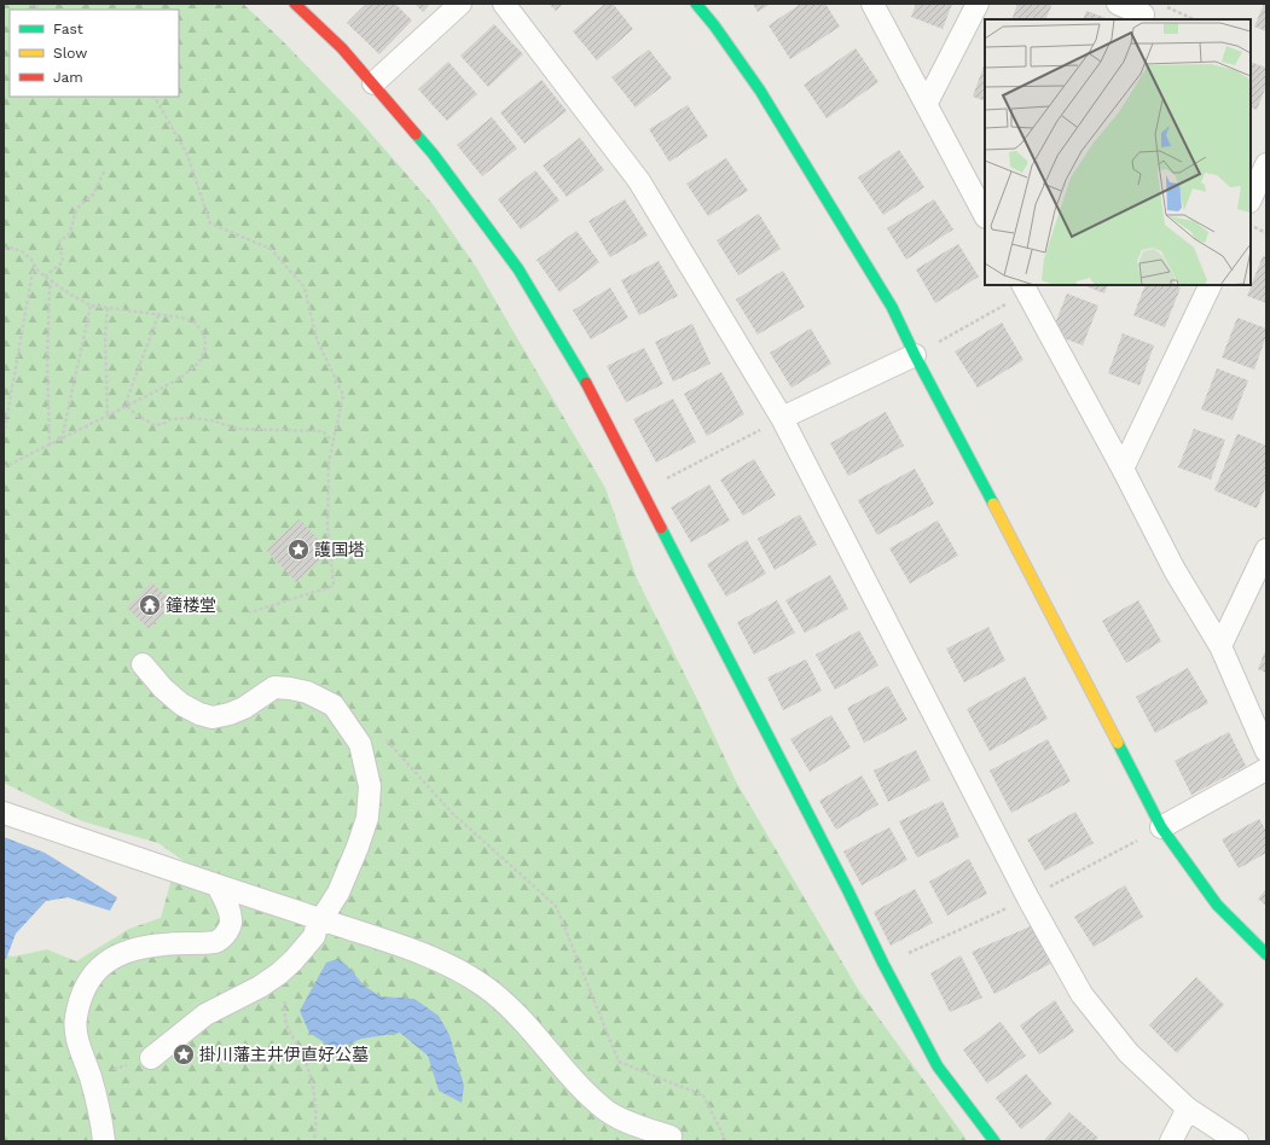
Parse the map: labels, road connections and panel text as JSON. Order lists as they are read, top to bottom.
{
  "places": {
    "place": ["護国塔", "掛川藩主井伊直好公墓"],
    "temple": ["鐘楼堂"]
  },
  "legend": ["Fast", "Slow", "Jam"]
}
